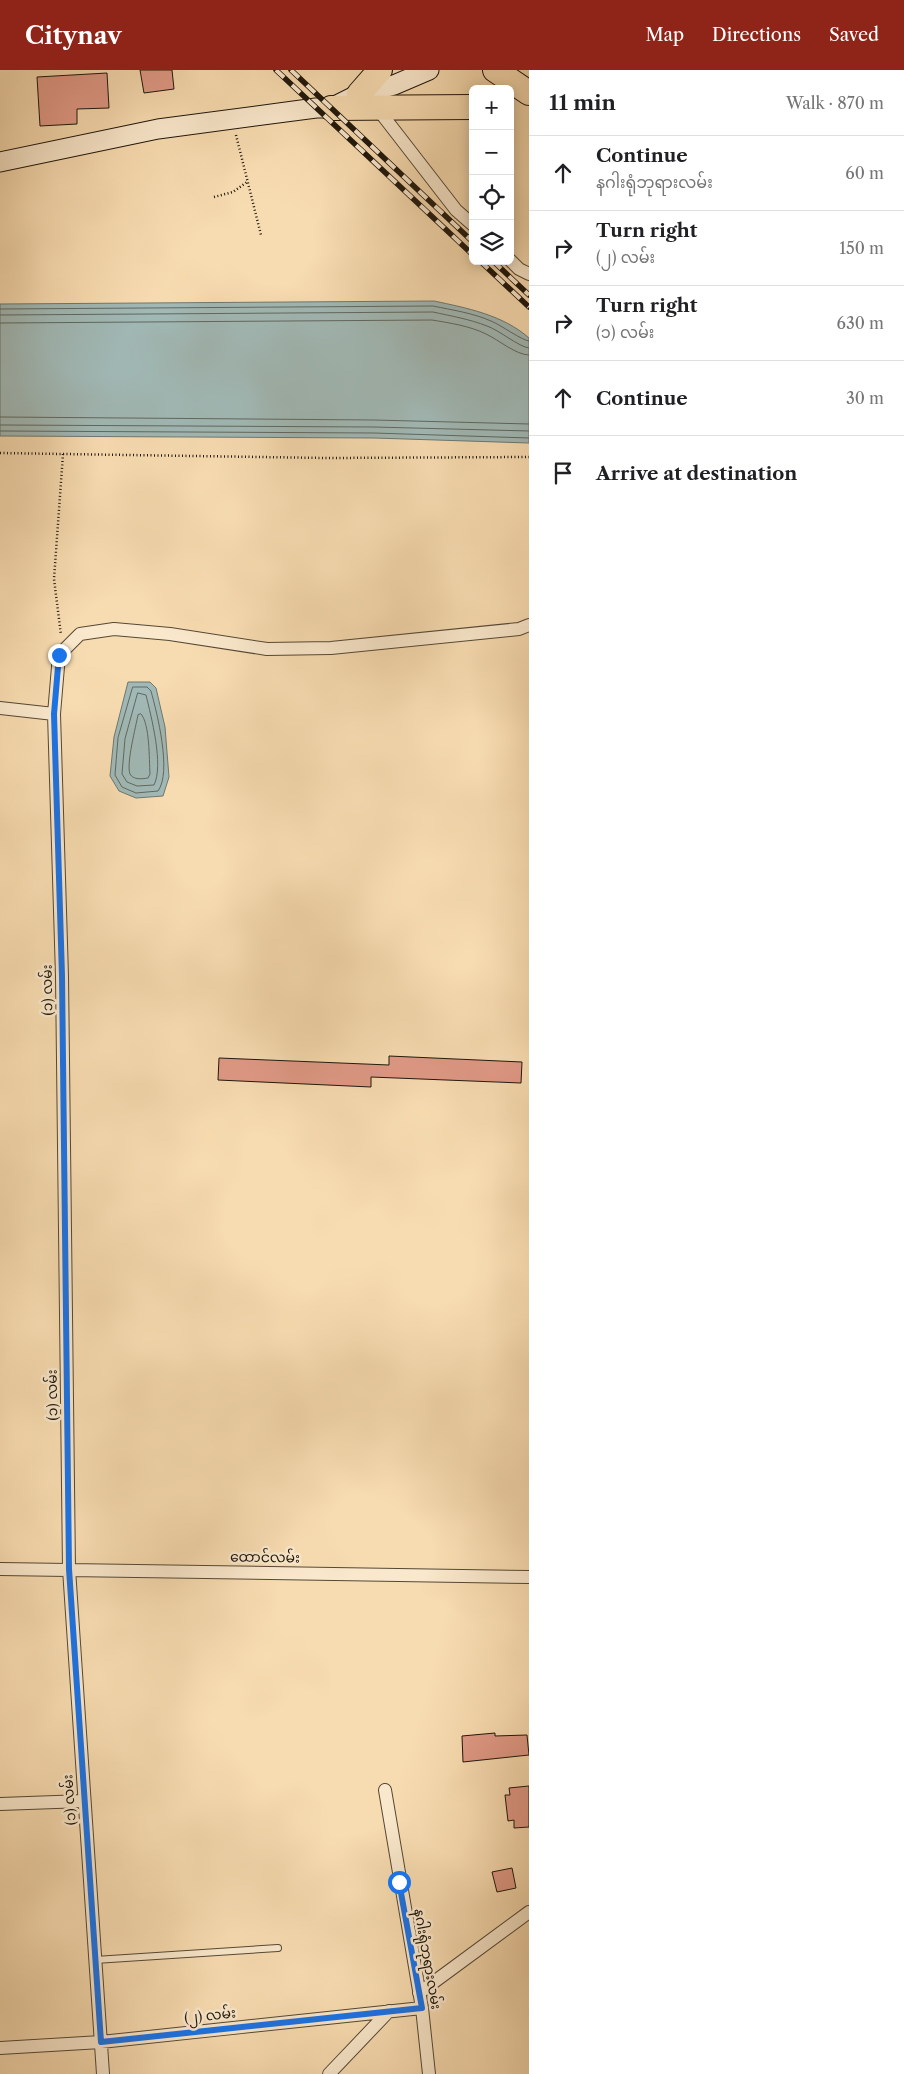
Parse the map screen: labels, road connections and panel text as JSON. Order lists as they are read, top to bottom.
{
  "streets": {
    "street": [
      "(၁) လမ်း",
      "ထောင်လမ်း",
      "နဂါးရုံဘုရားလမ်း",
      "(၂) လမ်း"
    ]
  },
  "crossings": [
    ["(၁) လမ်း", "ထောင်လမ်း"],
    ["(၁) လမ်း", "(၂) လမ်း"],
    ["နဂါးရုံဘုရားလမ်း", "(၂) လမ်း"]
  ],
  "page": {
    "header": "Citynav",
    "nav": ["Map", "Directions", "Saved"],
    "heading": ["11 min", "Walk · 870 m"],
    "map_buttons": ["+", "−"],
    "list": [
      ["Continue", "နဂါးရုံဘုရားလမ်း", "60 m"],
      ["Turn right", "(၂) လမ်း", "150 m"],
      ["Turn right", "(၁) လမ်း", "630 m"],
      ["Continue", "30 m"],
      "Arrive at destination"
    ]
  }
}
